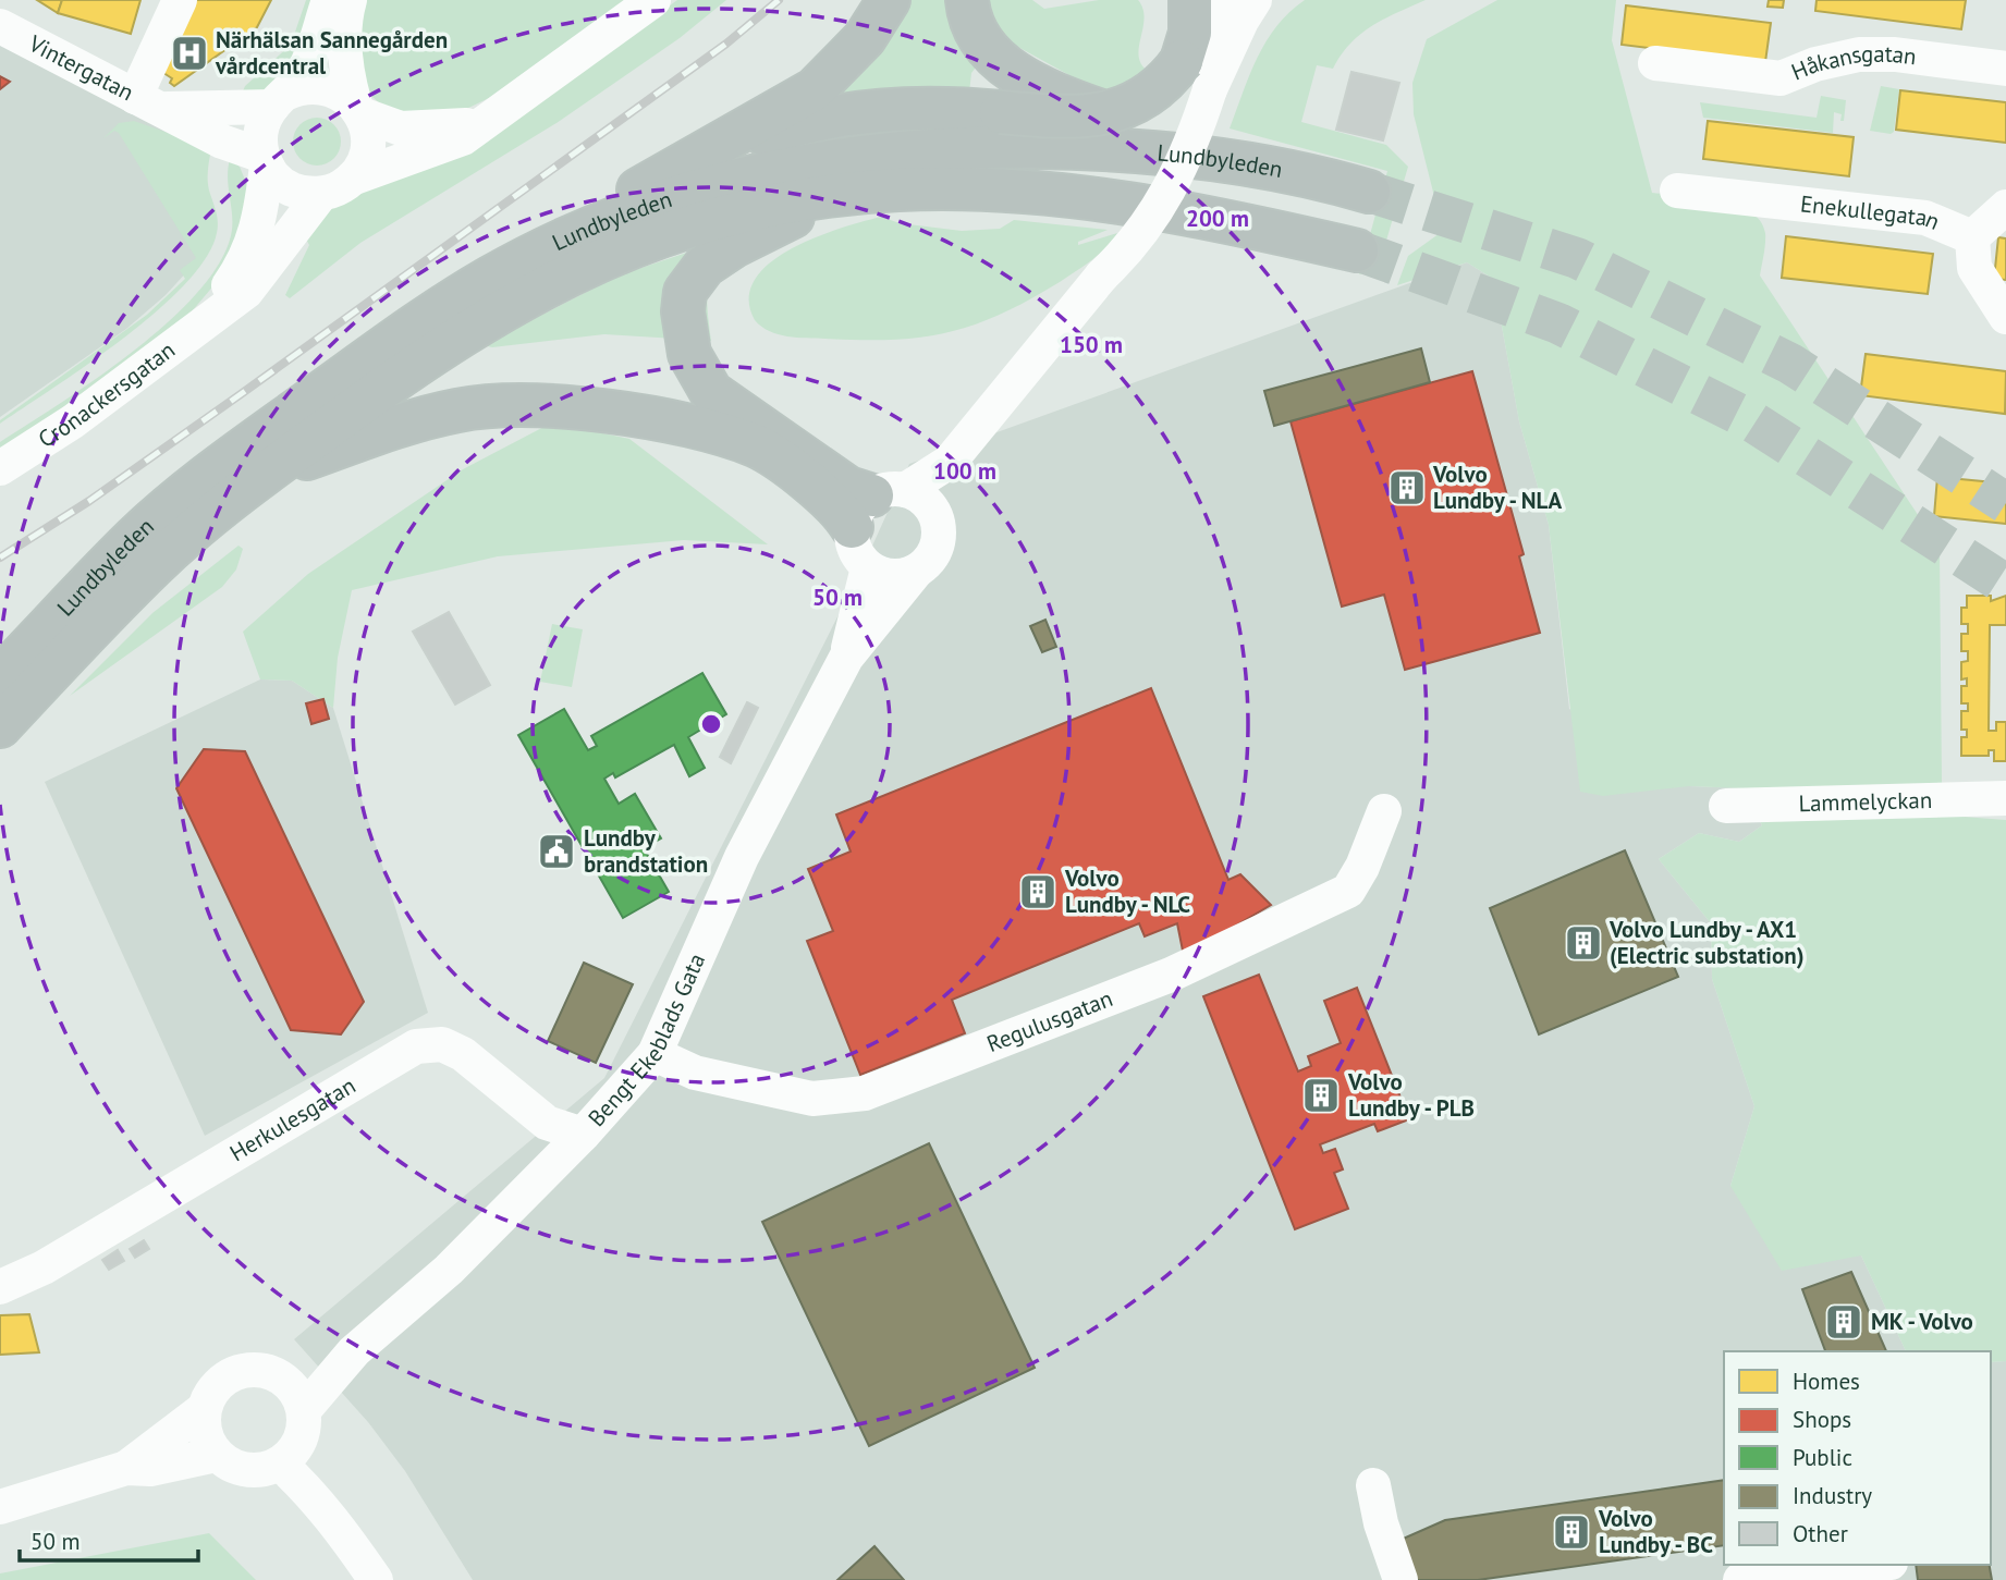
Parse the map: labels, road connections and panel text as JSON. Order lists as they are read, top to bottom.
{
  "streets": {
    "highway": ["Lundbyleden"],
    "street": [
      "Vintergatan",
      "Håkansgatan",
      "Enekullegatan",
      "Cronackersgatan",
      "Lammelyckan",
      "Regulusgatan",
      "Bengt Ekeblads Gata",
      "Herkulesgatan"
    ]
  },
  "crossings": [
    ["Vintergatan", "Cronackersgatan"],
    ["Regulusgatan", "Bengt Ekeblads Gata"],
    ["Bengt Ekeblads Gata", "Herkulesgatan"]
  ],
  "places": {
    "hospital": ["Närhälsan Sannegården vårdcentral"],
    "building": [
      "Volvo Lundby - NLA",
      "Volvo Lundby - NLC",
      "Volvo Lundby - AX1 (Electric substation)",
      "Volvo Lundby - PLB",
      "MK - Volvo",
      "Volvo Lundby - BC"
    ],
    "public building": ["Lundby brandstation"]
  },
  "legend": [
    "Homes",
    "Shops",
    "Public",
    "Industry",
    "Other"
  ],
  "scale_bar": "50 m",
  "rings": [
    "200 m",
    "150 m",
    "100 m",
    "50 m"
  ]
}
